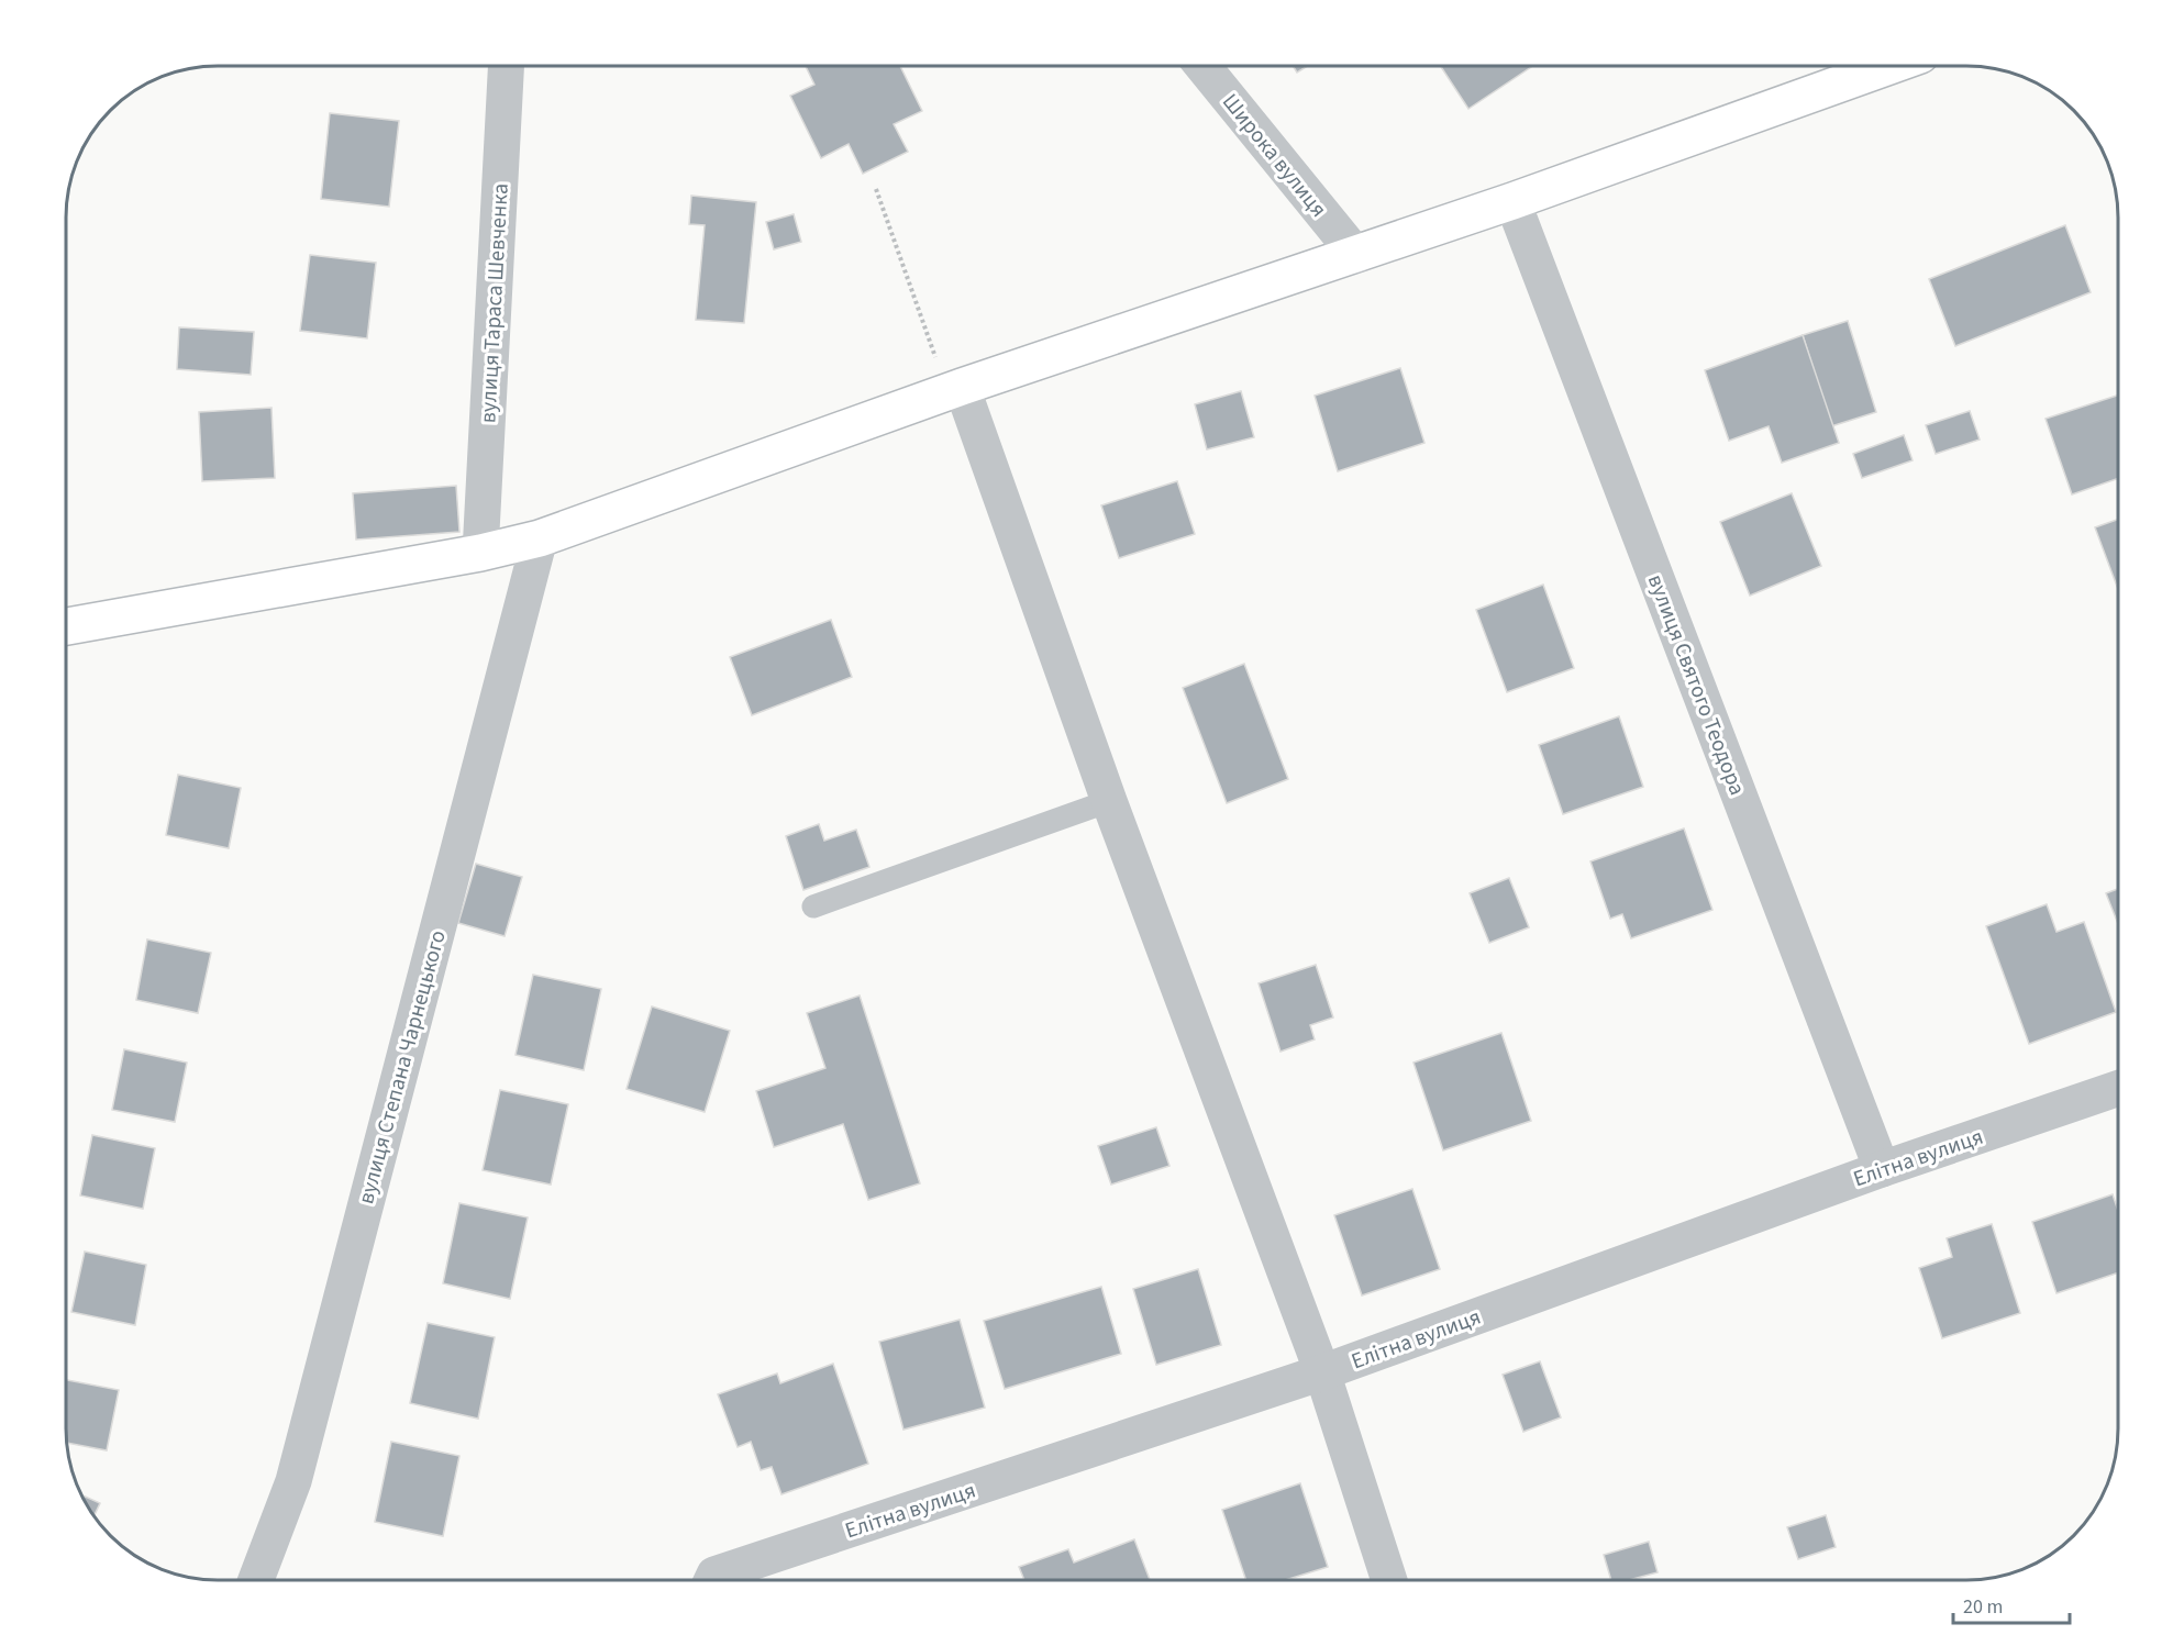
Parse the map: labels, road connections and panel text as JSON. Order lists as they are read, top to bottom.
{
  "streets": {
    "street": [
      "Широка вулиця",
      "вулиця Тараса Шевченка",
      "вулиця Святого Теодора",
      "вулиця Степана Чарнецького",
      "Елітна вулиця"
    ]
  },
  "crossings": [
    ["вулиця Святого Теодора", "Елітна вулиця"]
  ],
  "scale_bar": "20 m"
}
